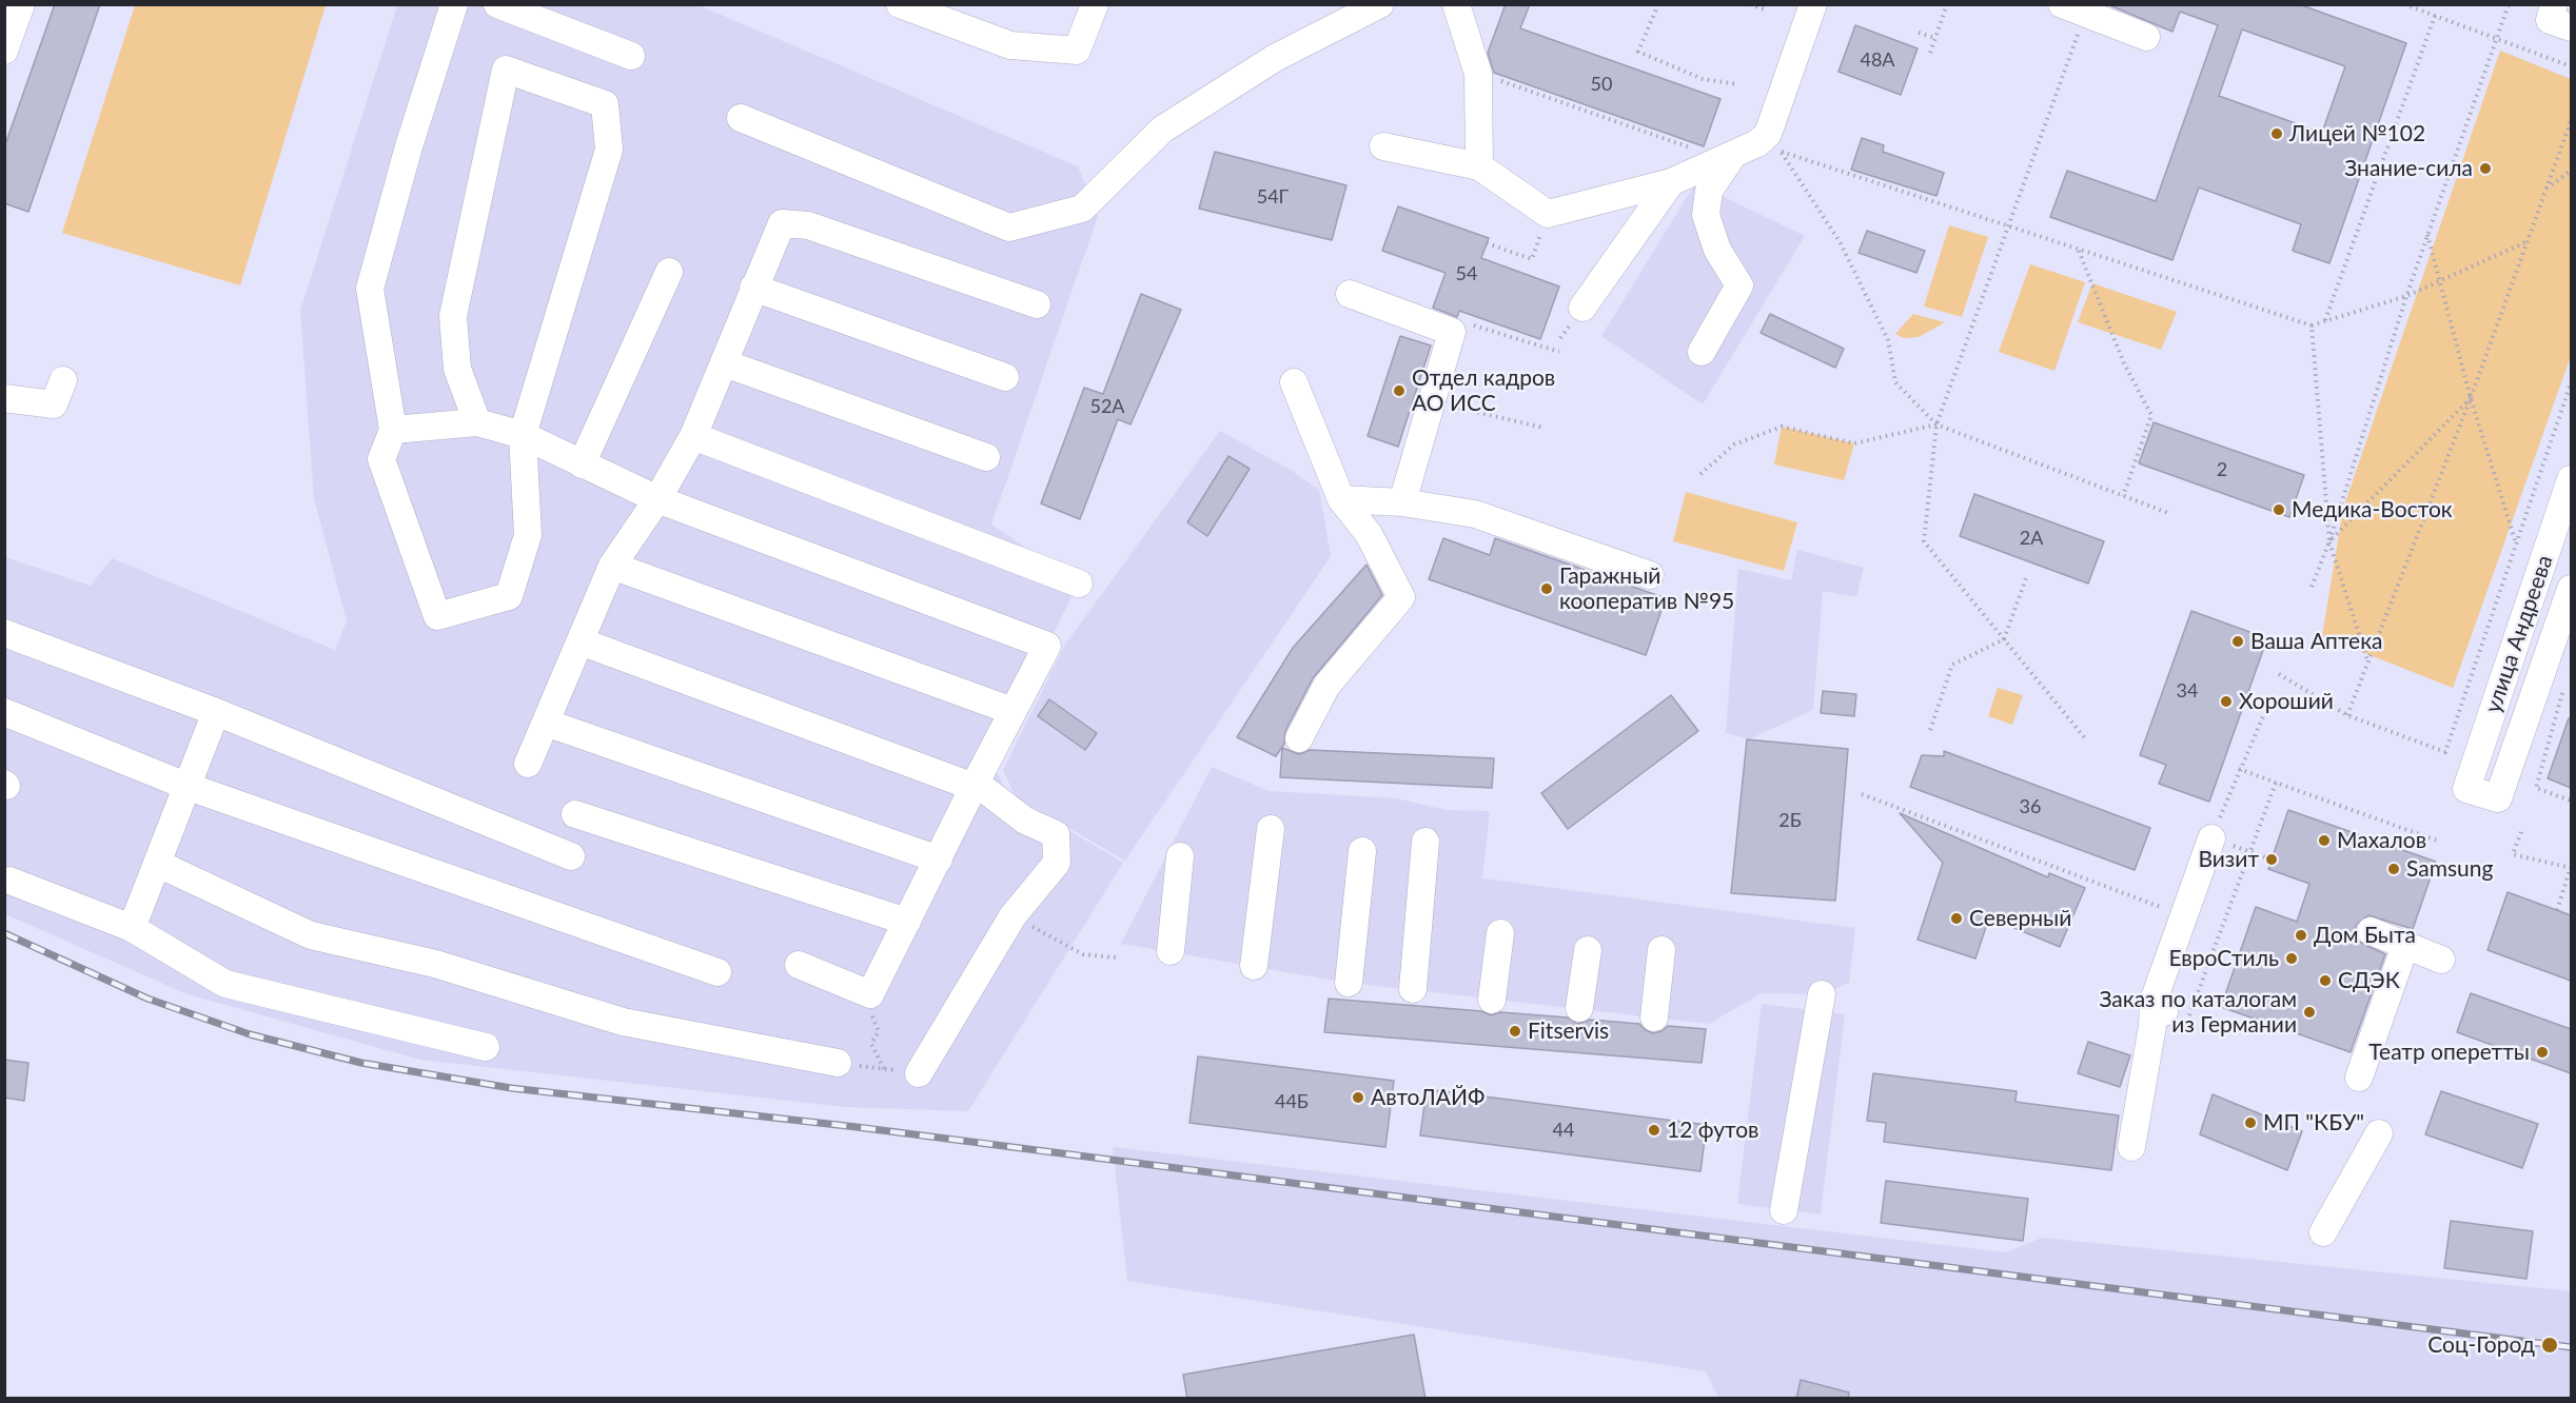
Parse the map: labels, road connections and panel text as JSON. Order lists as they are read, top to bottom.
{
  "streets": {
    "street": ["улица Андреева"]
  },
  "places": [
    "Лицей №102",
    "Знание-сила",
    "Отдел кадров АО ИСС",
    "Медика-Восток",
    "Гаражный кооператив №95",
    "Ваша Аптека",
    "Хороший",
    "Махалов",
    "Визит",
    "Samsung",
    "Северный",
    "Дом Быта",
    "ЕвроСтиль",
    "СДЭК",
    "Заказ по каталогам из Германии",
    "Fitservis",
    "Театр оперетты",
    "АвтоЛАЙФ",
    "МП \"КБУ\"",
    "12 футов",
    "Соц-Город"
  ],
  "house_numbers": [
    "48А",
    "50",
    "54Г",
    "54",
    "52А",
    "2",
    "2А",
    "34",
    "36",
    "2Б",
    "44Б",
    "44"
  ]
}
